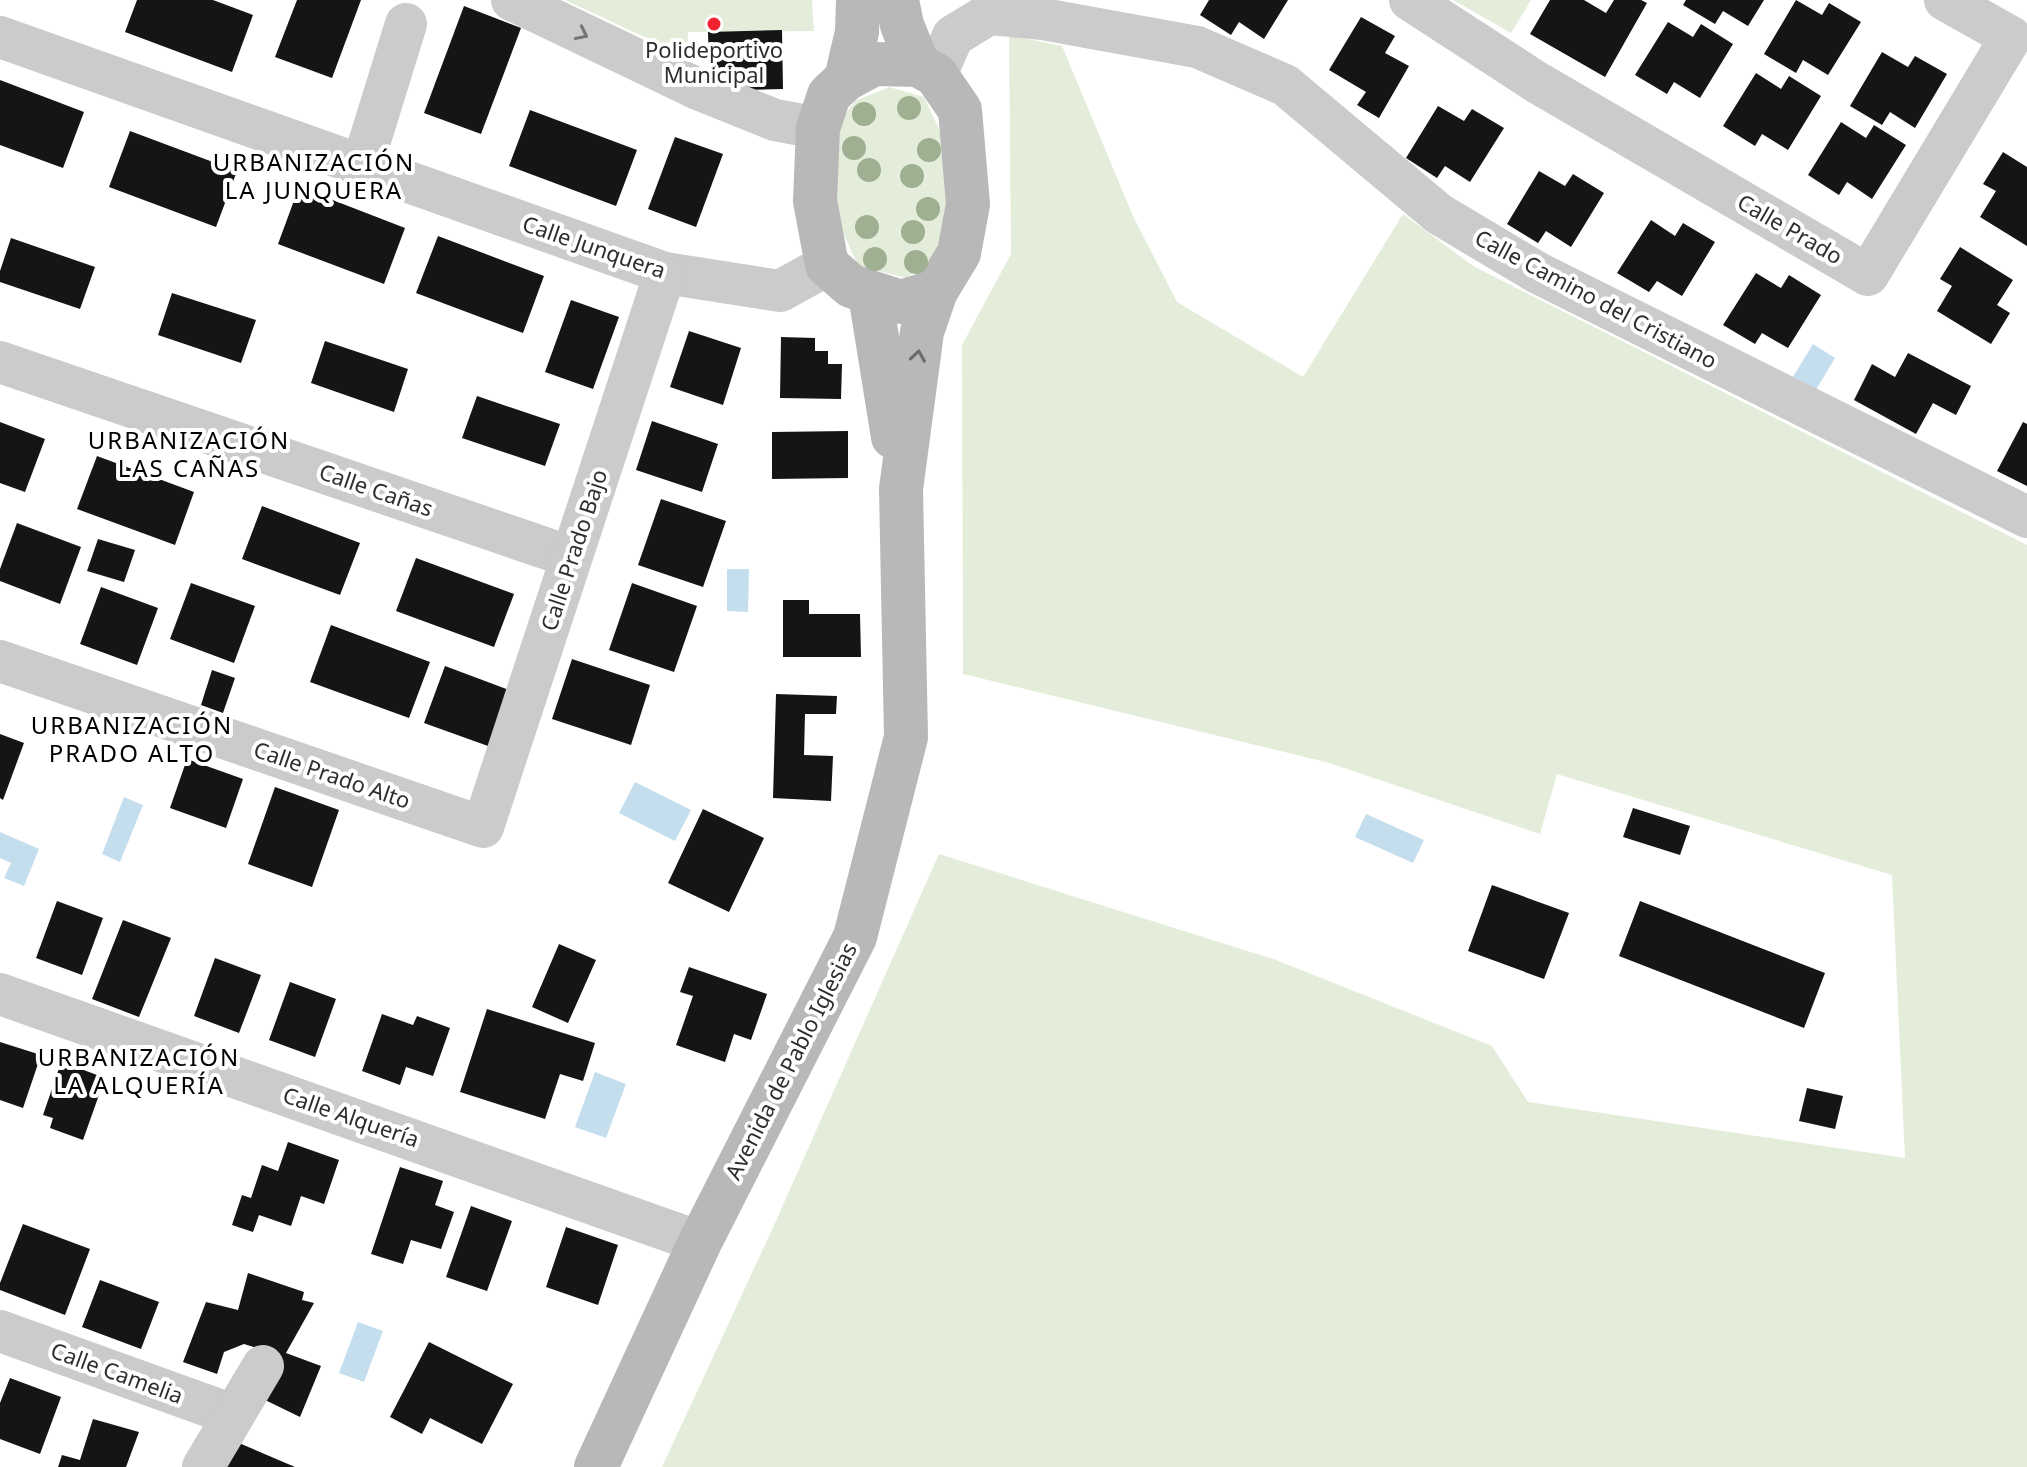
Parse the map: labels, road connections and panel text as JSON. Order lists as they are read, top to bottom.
{
  "streets": {
    "main road": ["Avenida de Pablo Iglesias"],
    "street": [
      "Calle Prado",
      "Calle Junquera",
      "Calle Camino del Cristiano",
      "Calle Cañas",
      "Calle Prado Bajo",
      "Calle Prado Alto",
      "Calle Alquería",
      "Calle Camelia"
    ]
  },
  "crossings": [
    ["Calle Junquera", "Calle Camino del Cristiano"],
    ["Calle Junquera", "Calle Prado Bajo"],
    ["Calle Junquera", "Avenida de Pablo Iglesias"],
    ["Calle Camino del Cristiano", "Avenida de Pablo Iglesias"],
    ["Calle Cañas", "Calle Prado Bajo"],
    ["Calle Prado Bajo", "Calle Prado Alto"],
    ["Avenida de Pablo Iglesias", "Calle Alquería"]
  ],
  "districts": [
    "URBANIZACIÓN LA JUNQUERA",
    "URBANIZACIÓN LAS CAÑAS",
    "URBANIZACIÓN PRADO ALTO",
    "URBANIZACIÓN LA ALQUERÍA"
  ],
  "places": ["Polideportivo Municipal"]
}
